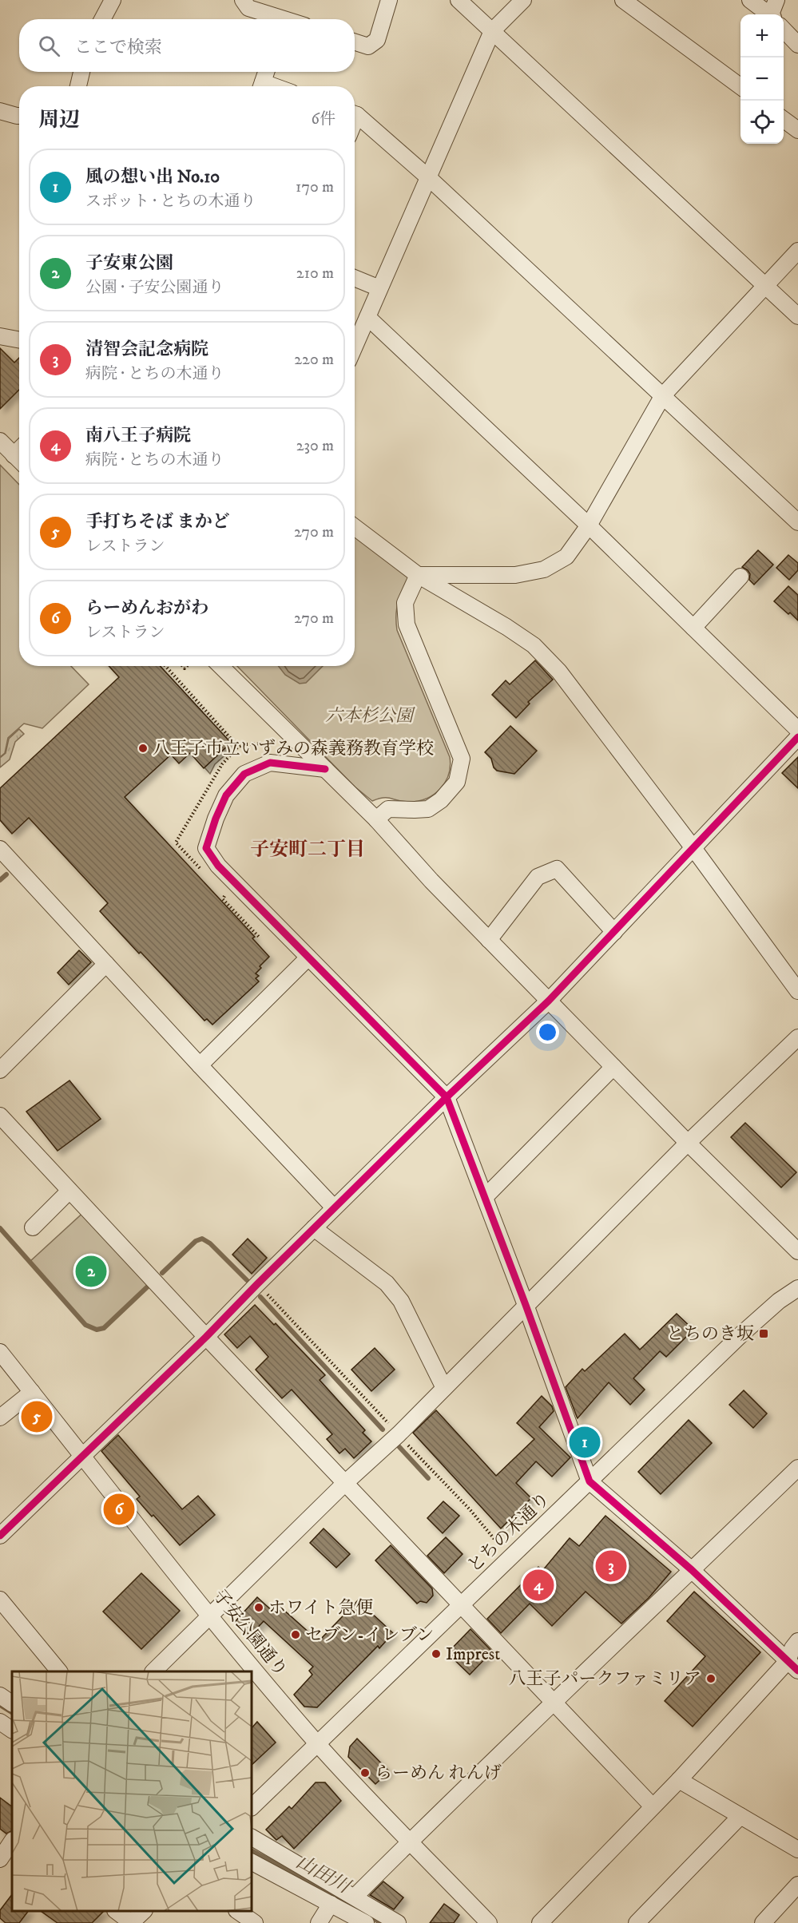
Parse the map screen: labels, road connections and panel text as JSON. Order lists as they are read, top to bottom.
{
  "streets": {
    "street": ["とちの木通り", "子安公園通り"]
  },
  "crossings": [
    ["とちの木通り", "子安公園通り"]
  ],
  "districts": ["子安町二丁目"],
  "water": ["山田川"],
  "parks": ["六本杉公園"],
  "places": {
    "other": [
      "八王子市立いずみの森義務教育学校",
      "ホワイト急便",
      "セブン-イレブン",
      "Imprest",
      "八王子パークファミリア",
      "らーめん れんげ"
    ],
    "transit": ["とちのき坂"]
  },
  "page": {
    "map_buttons": ["+", "−"],
    "search": "ここで検索",
    "heading": ["周辺", "6件"],
    "list": [
      {
        "mark": "1",
        "name": "風の想い出 No.10",
        "note": "スポット · とちの木通り",
        "value": "170 m"
      },
      {
        "mark": "2",
        "name": "子安東公園",
        "note": "公園 · 子安公園通り",
        "value": "210 m"
      },
      {
        "mark": "3",
        "name": "清智会記念病院",
        "note": "病院 · とちの木通り",
        "value": "220 m"
      },
      {
        "mark": "4",
        "name": "南八王子病院",
        "note": "病院 · とちの木通り",
        "value": "230 m"
      },
      {
        "mark": "5",
        "name": "手打ちそば まかど",
        "note": "レストラン",
        "value": "270 m"
      },
      {
        "mark": "6",
        "name": "らーめんおがわ",
        "note": "レストラン",
        "value": "270 m"
      }
    ],
    "pins": [
      "2",
      "5",
      "1",
      "6",
      "3",
      "4"
    ]
  }
}
